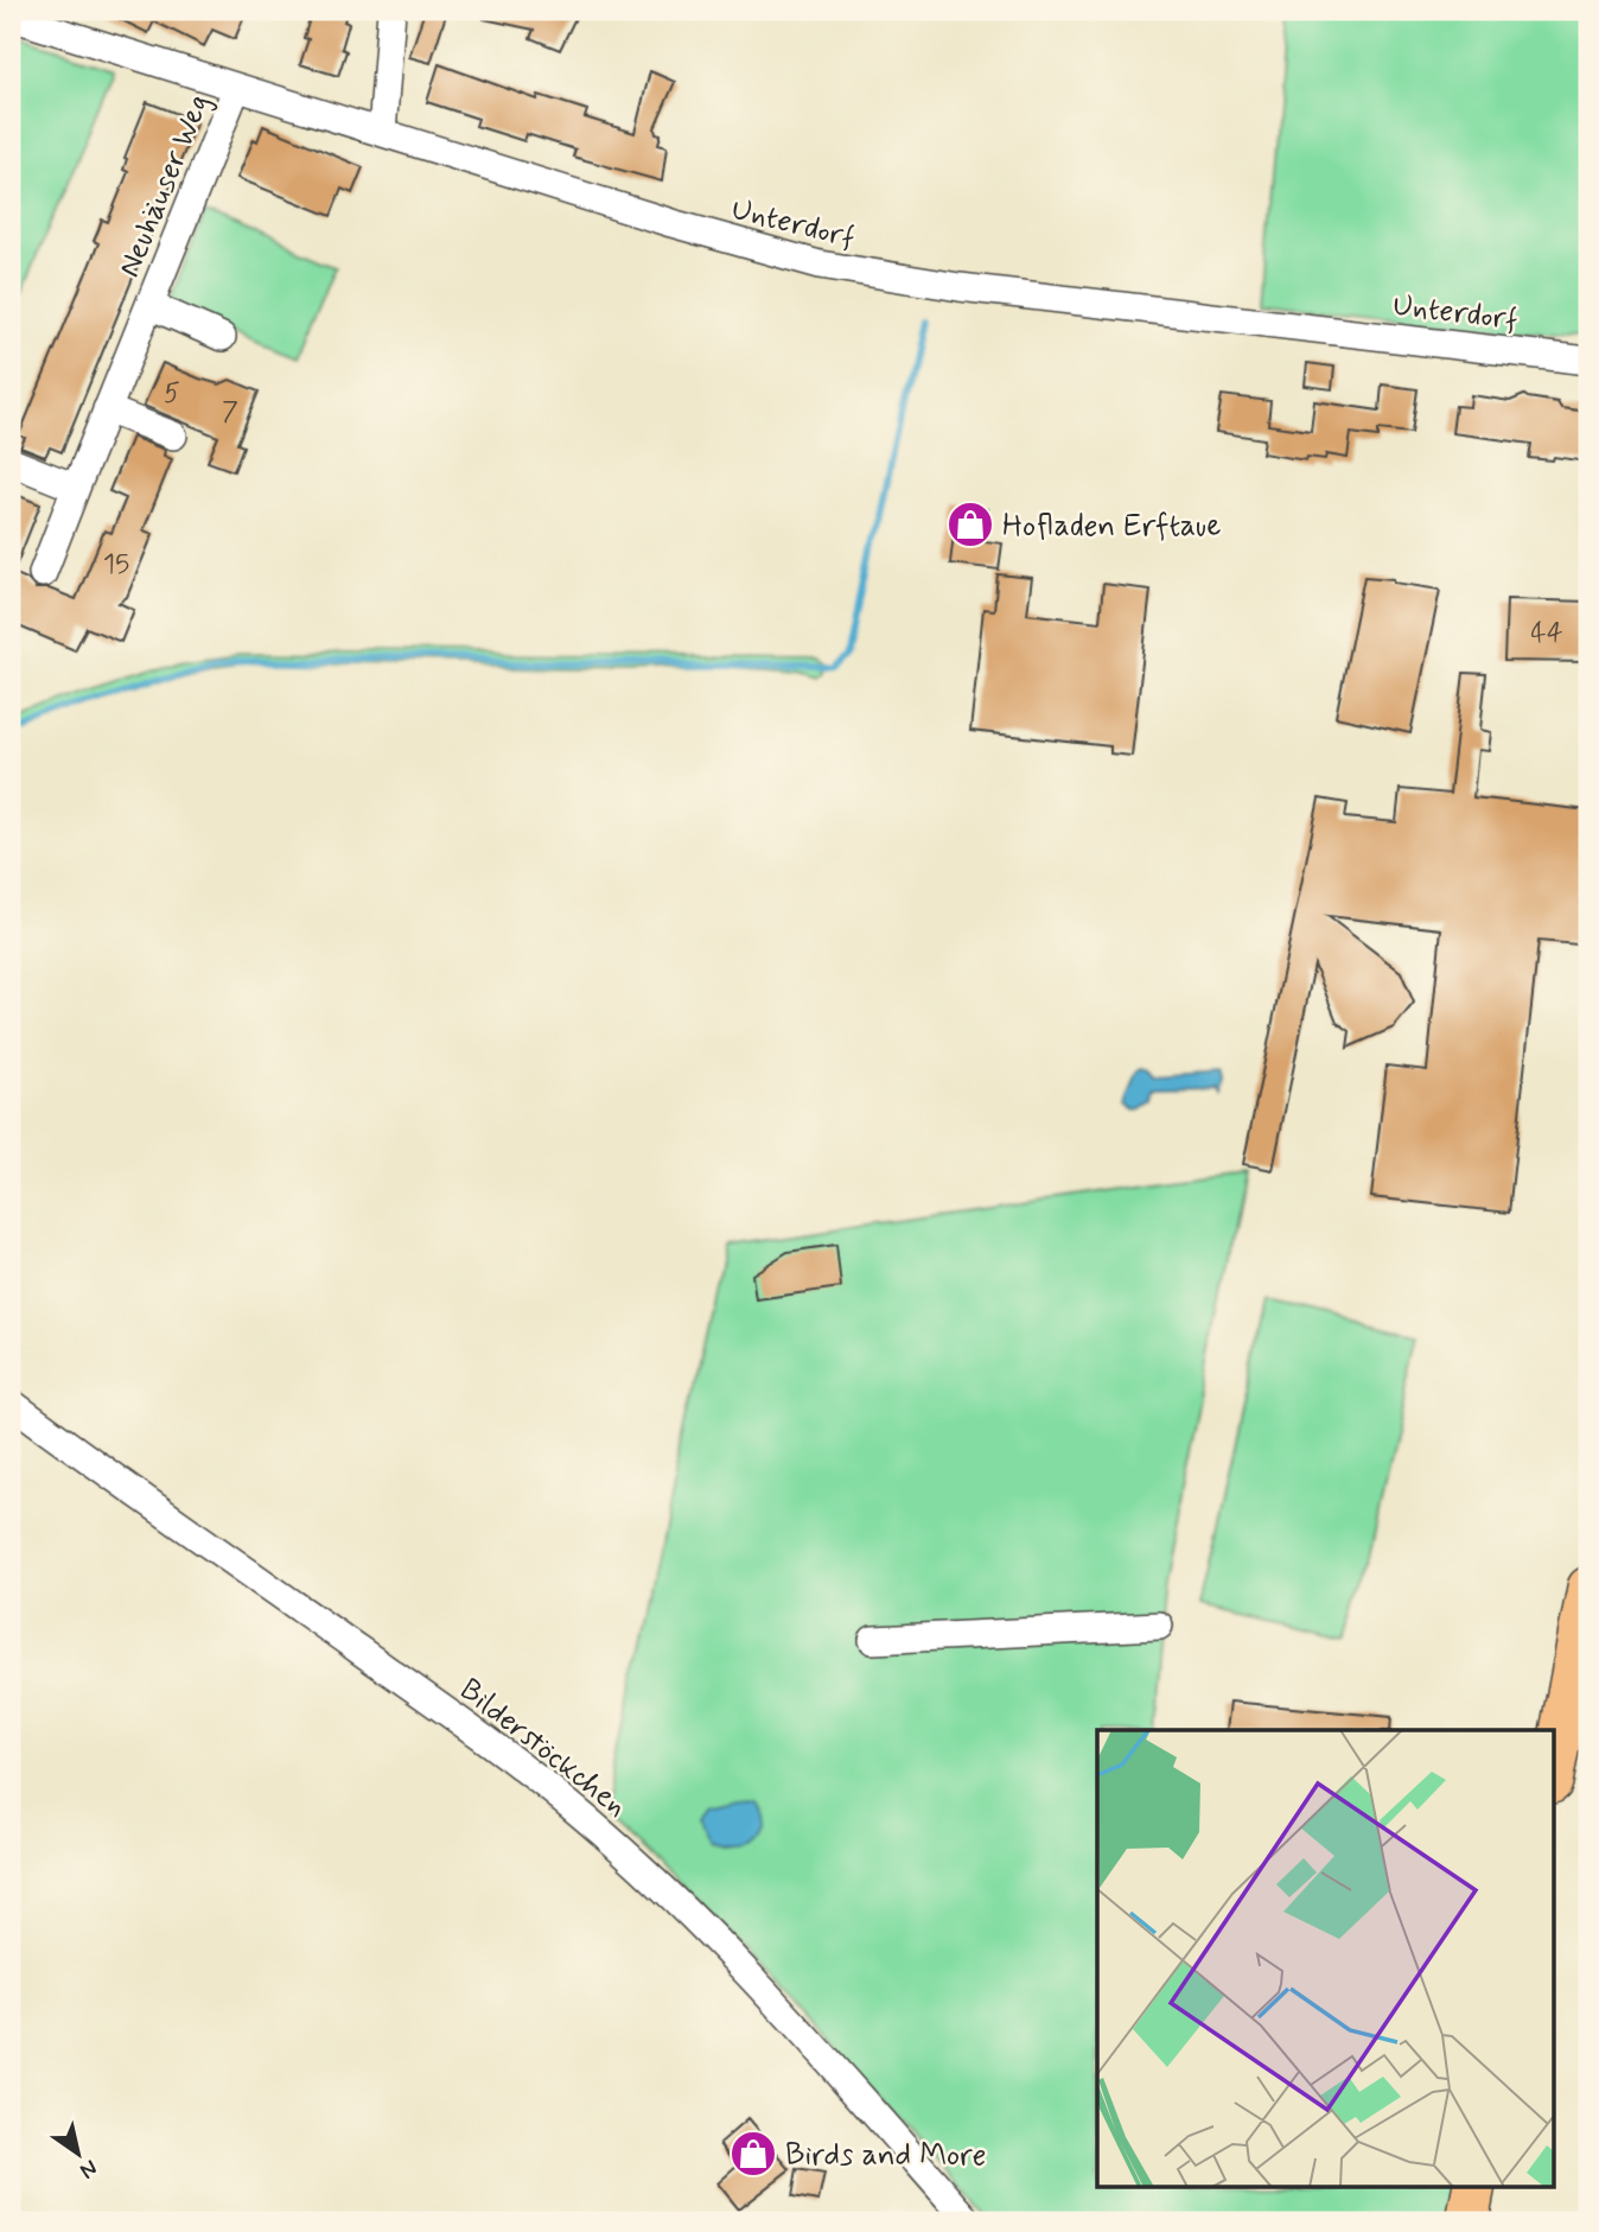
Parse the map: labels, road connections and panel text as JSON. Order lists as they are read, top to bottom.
{
  "streets": {
    "street": ["Neuhäuser Weg", "Unterdorf", "Bilderstöckchen"]
  },
  "crossings": [
    ["Neuhäuser Weg", "Unterdorf"]
  ],
  "places": {
    "shop": ["Hofladen Erftaue", "Birds and More"]
  },
  "house_numbers": [
    "5",
    "7",
    "15",
    "44"
  ],
  "north": "bottom right"
}
